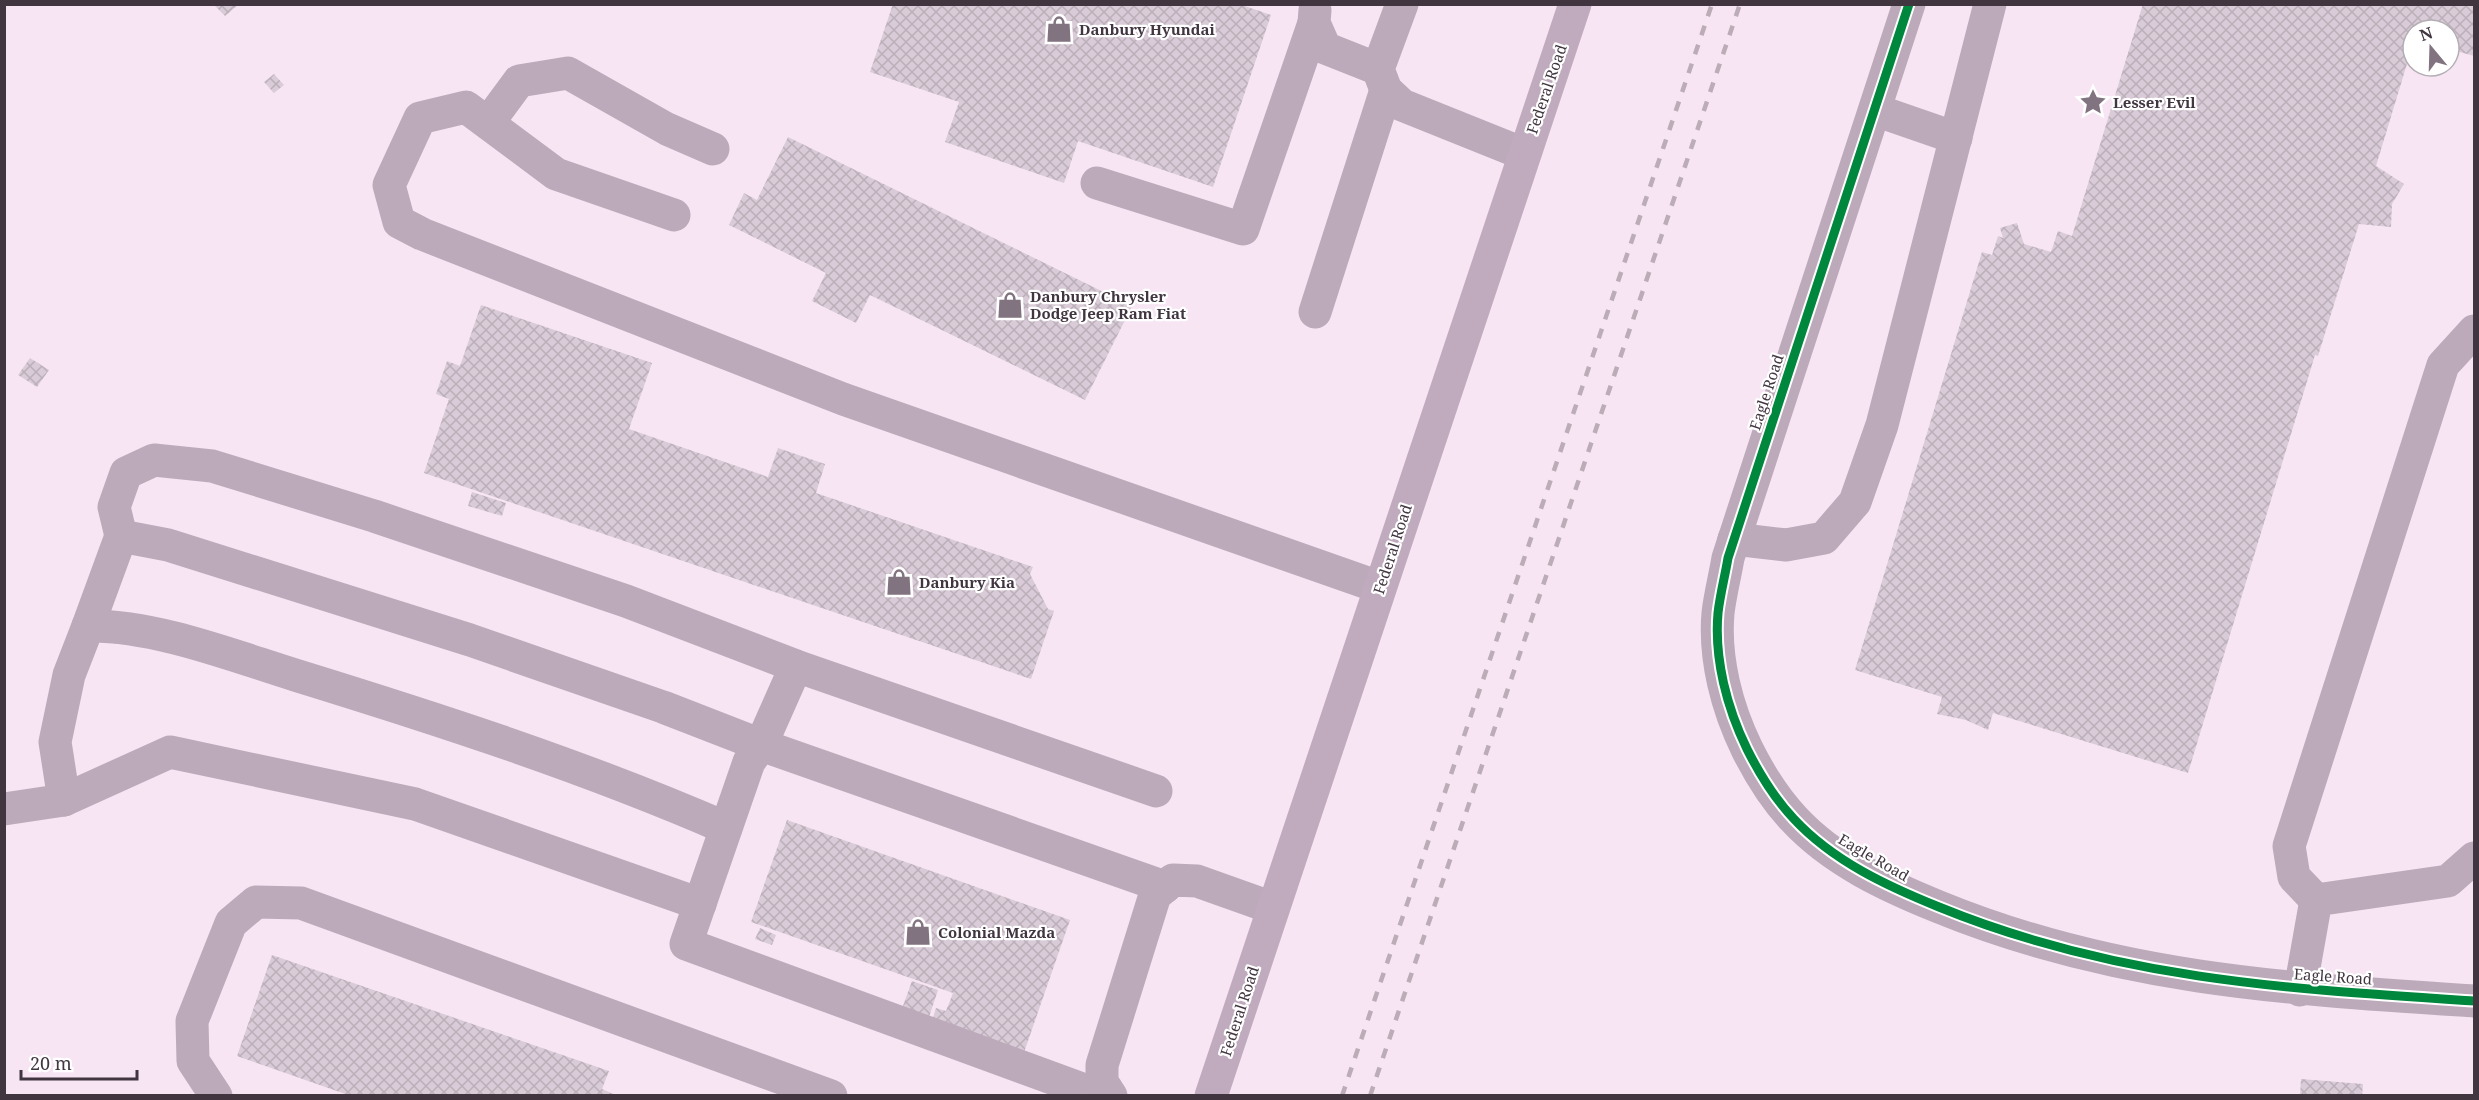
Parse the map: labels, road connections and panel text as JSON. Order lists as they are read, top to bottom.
{
  "streets": {
    "main road": ["Federal Road"],
    "street": ["Eagle Road"]
  },
  "places": {
    "shop": [
      "Danbury Hyundai",
      "Danbury Chrysler Dodge Jeep Ram Fiat",
      "Danbury Kia",
      "Colonial Mazda"
    ],
    "place": ["Lesser Evil"]
  },
  "scale_bar": "20 m",
  "north": "top"
}
